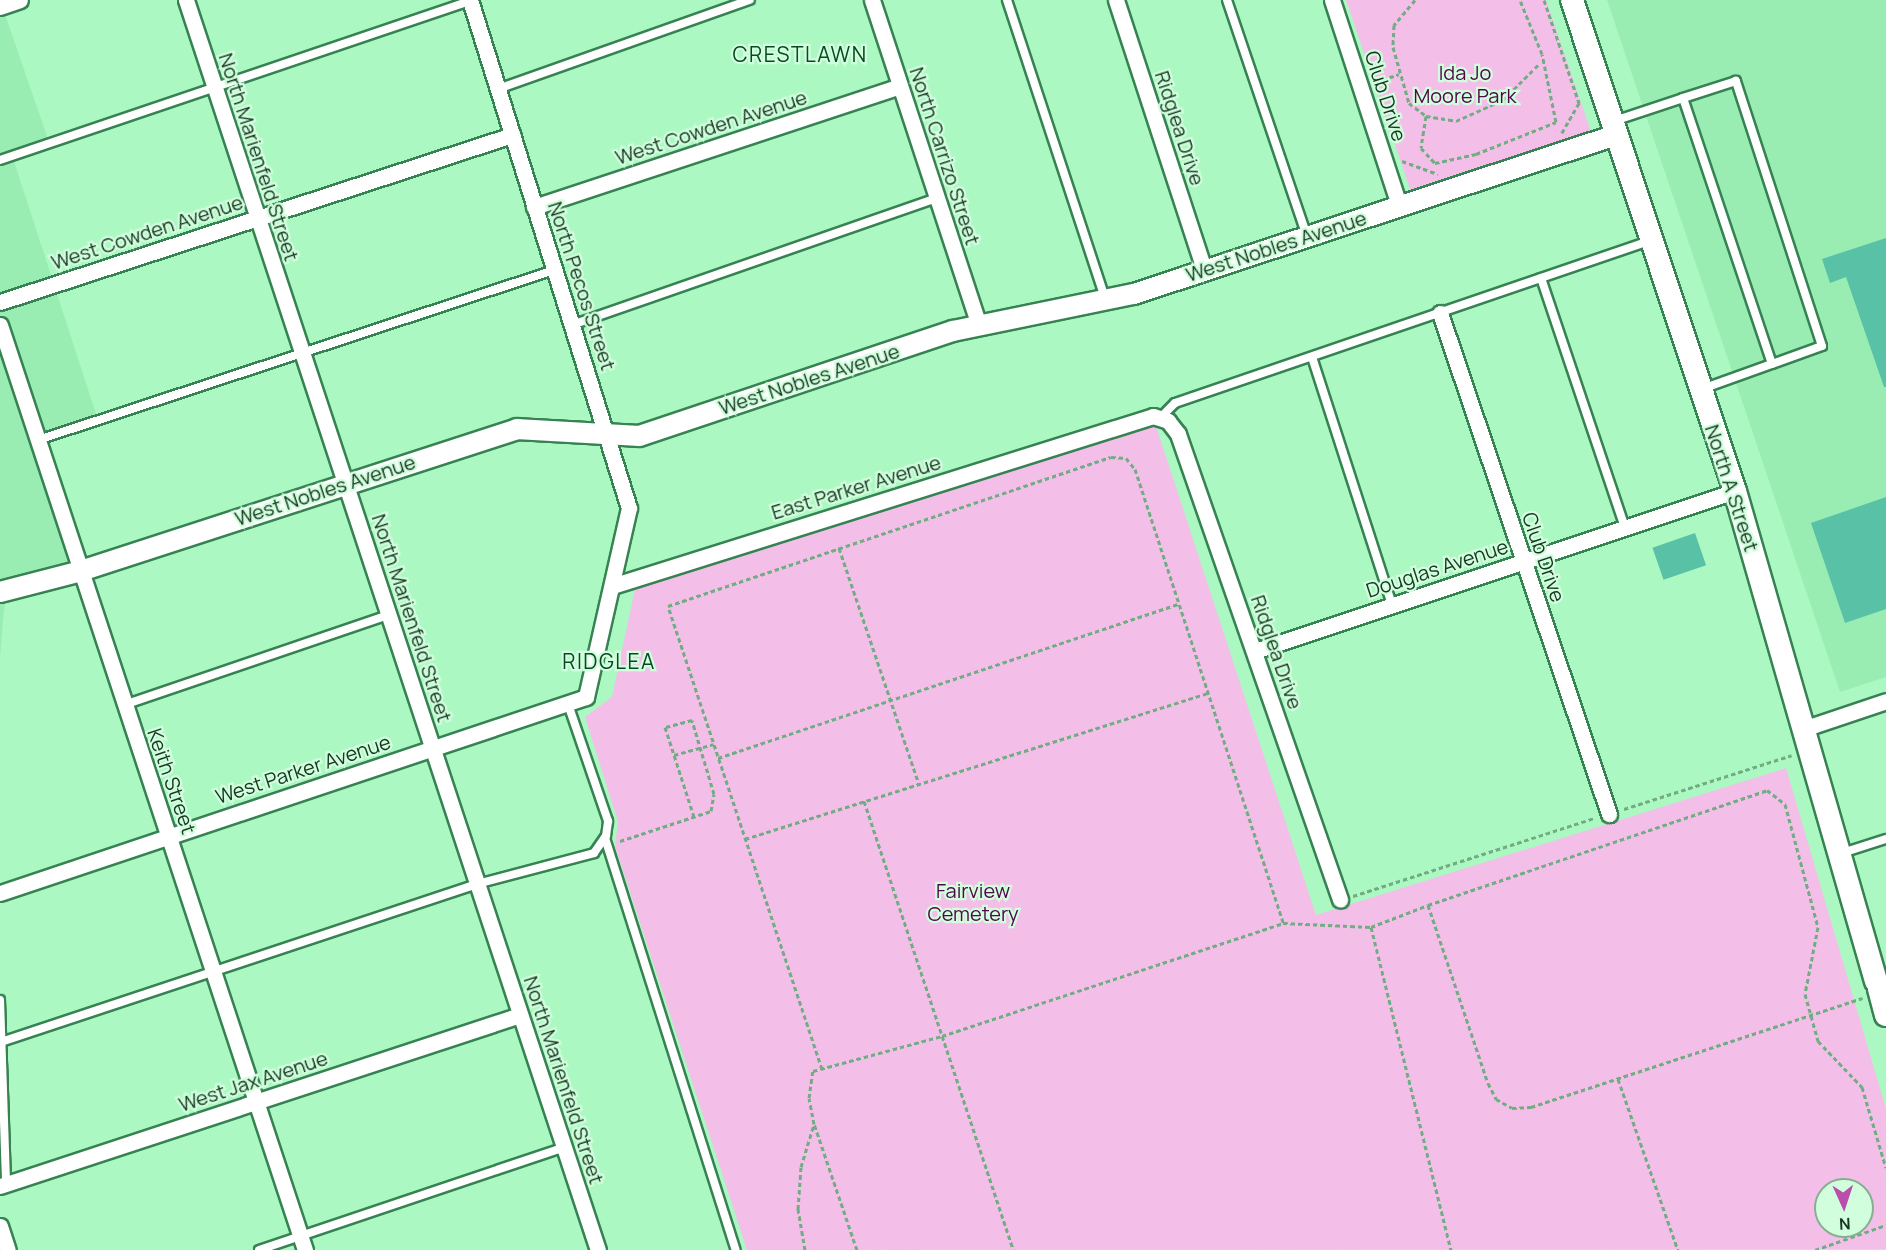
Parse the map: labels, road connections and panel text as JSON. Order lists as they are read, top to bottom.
{
  "streets": {
    "main road": ["North A Street"],
    "street": [
      "Club Drive",
      "West Cowden Avenue",
      "Ridglea Drive",
      "North Carrizo Street",
      "North Marienfeld Street",
      "West Nobles Avenue",
      "North Pecos Street",
      "East Parker Avenue",
      "Douglas Avenue",
      "West Parker Avenue",
      "Keith Street",
      "West Jax Avenue"
    ]
  },
  "crossings": [
    ["Club Drive", "West Nobles Avenue"],
    ["Club Drive", "Douglas Avenue"],
    ["West Cowden Avenue", "North Carrizo Street"],
    ["West Cowden Avenue", "North Marienfeld Street"],
    ["West Cowden Avenue", "North Pecos Street"],
    ["Ridglea Drive", "West Nobles Avenue"],
    ["Ridglea Drive", "East Parker Avenue"],
    ["Ridglea Drive", "Douglas Avenue"],
    ["North Carrizo Street", "West Nobles Avenue"],
    ["North Marienfeld Street", "West Nobles Avenue"],
    ["North Marienfeld Street", "West Parker Avenue"],
    ["North Marienfeld Street", "West Jax Avenue"],
    ["West Nobles Avenue", "North Pecos Street"],
    ["West Nobles Avenue", "North A Street"],
    ["West Nobles Avenue", "Keith Street"],
    ["North Pecos Street", "East Parker Avenue"],
    ["North Pecos Street", "West Parker Avenue"],
    ["East Parker Avenue", "West Parker Avenue"],
    ["North A Street", "Douglas Avenue"],
    ["West Parker Avenue", "Keith Street"],
    ["Keith Street", "West Jax Avenue"]
  ],
  "districts": ["CRESTLAWN", "RIDGLEA"],
  "parks": ["Ida Jo Moore Park", "Fairview Cemetery"],
  "north": "bottom"
}
